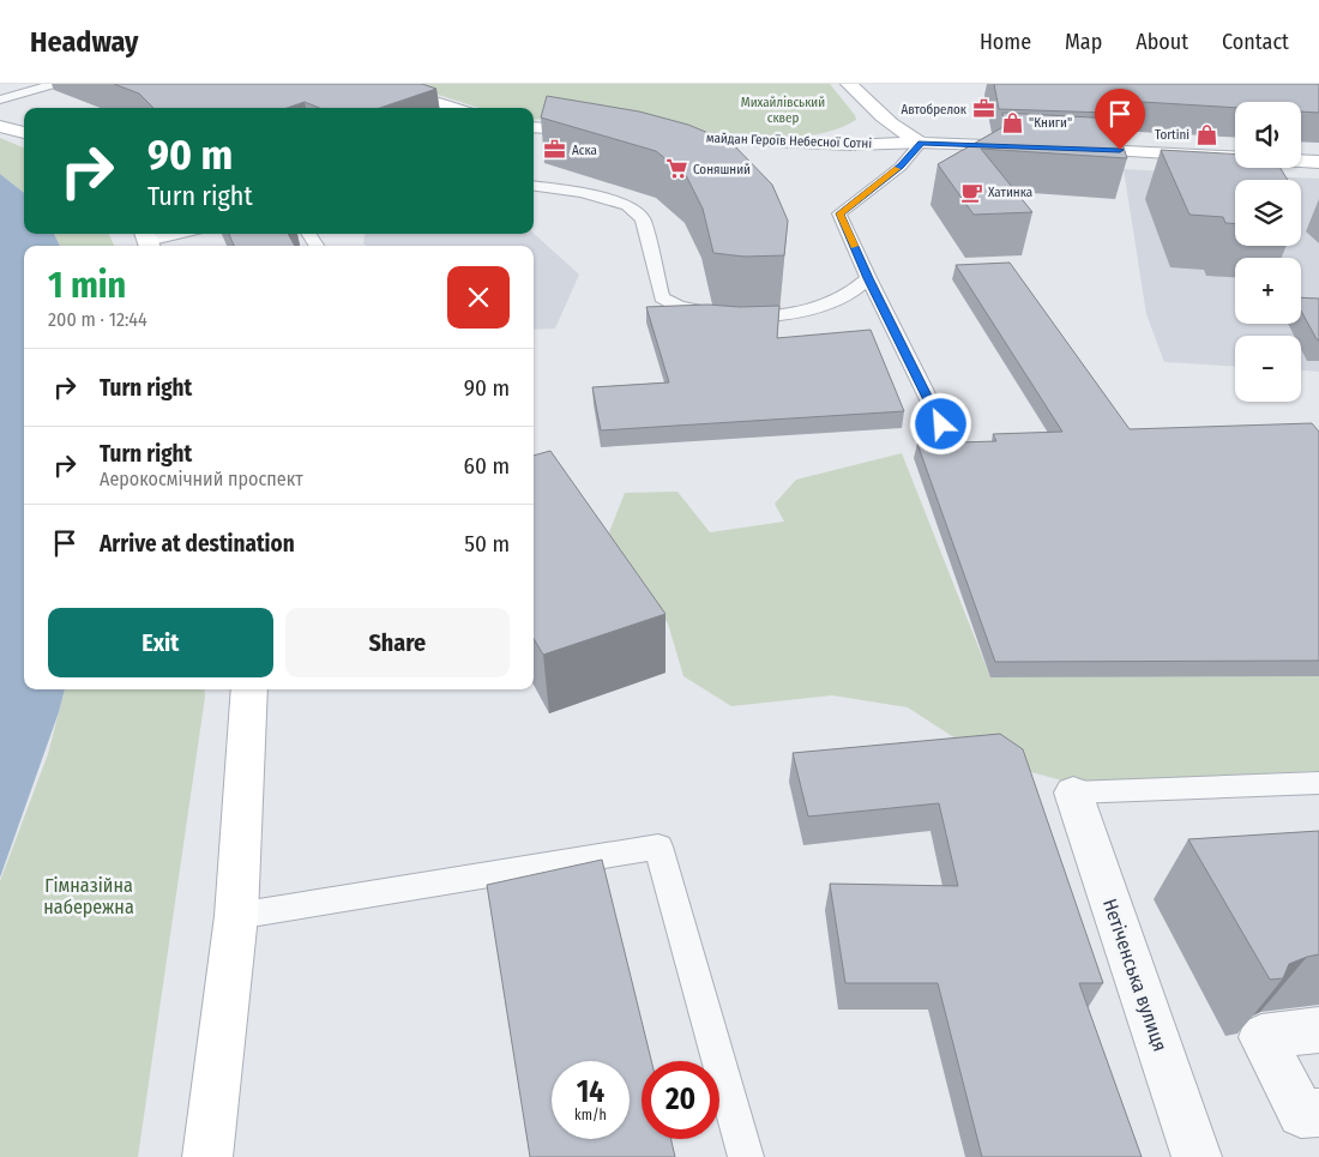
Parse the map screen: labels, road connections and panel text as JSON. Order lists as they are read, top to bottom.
{
  "streets": {
    "main road": ["майдан Героїв Небесної Сотні"],
    "street": ["Нетіченська вулиця"]
  },
  "parks": ["Михайлівський сквер", "Гімназійна набережна"],
  "places": {
    "office": ["Автобрелок", "Аска"],
    "shop": ["\"Книги\"", "Tortini"],
    "supermarket": ["Соняшний"],
    "cafe": ["Хатинка"]
  },
  "page": {
    "header": "Headway",
    "nav": [
      "Home",
      "Map",
      "About",
      "Contact"
    ],
    "map_buttons": ["+", "−"],
    "turn": ["90 m", "Turn right"],
    "heading": ["1 min", "200 m · 12:44"],
    "list": [
      {
        "name": "Turn right",
        "value": "90 m"
      },
      {
        "name": "Turn right",
        "note": "Аерокосмічний проспект",
        "value": "60 m"
      },
      {
        "name": "Arrive at destination",
        "value": "50 m"
      }
    ],
    "buttons": ["Exit", "Share"],
    "speed": "14 km/h",
    "limit": "20"
  }
}
